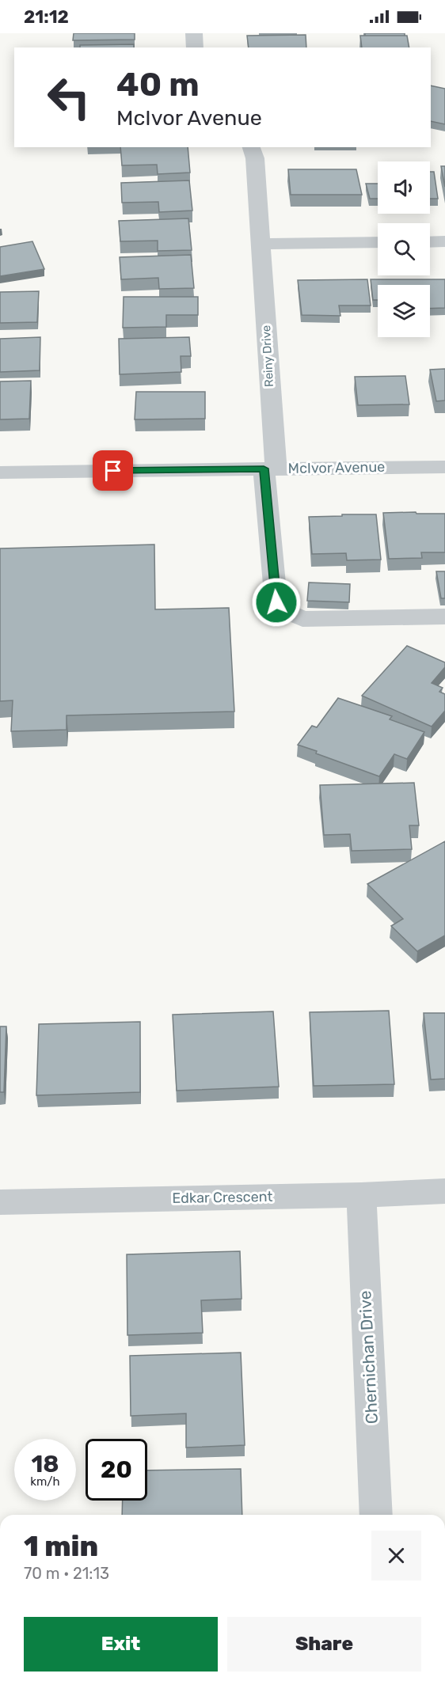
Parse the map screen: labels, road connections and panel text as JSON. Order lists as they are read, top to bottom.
{
  "streets": {
    "street": [
      "Reiny Drive",
      "McIvor Avenue",
      "Edkar Crescent",
      "Chernichan Drive"
    ]
  },
  "crossings": [
    ["Reiny Drive", "McIvor Avenue"],
    ["Edkar Crescent", "Chernichan Drive"]
  ],
  "page": {
    "status": "21:12",
    "turn": ["40 m", "McIvor Avenue"],
    "speed": "18 km/h",
    "limit": "20",
    "heading": ["1 min", "70 m · 21:13"],
    "buttons": ["Exit", "Share"]
  }
}
